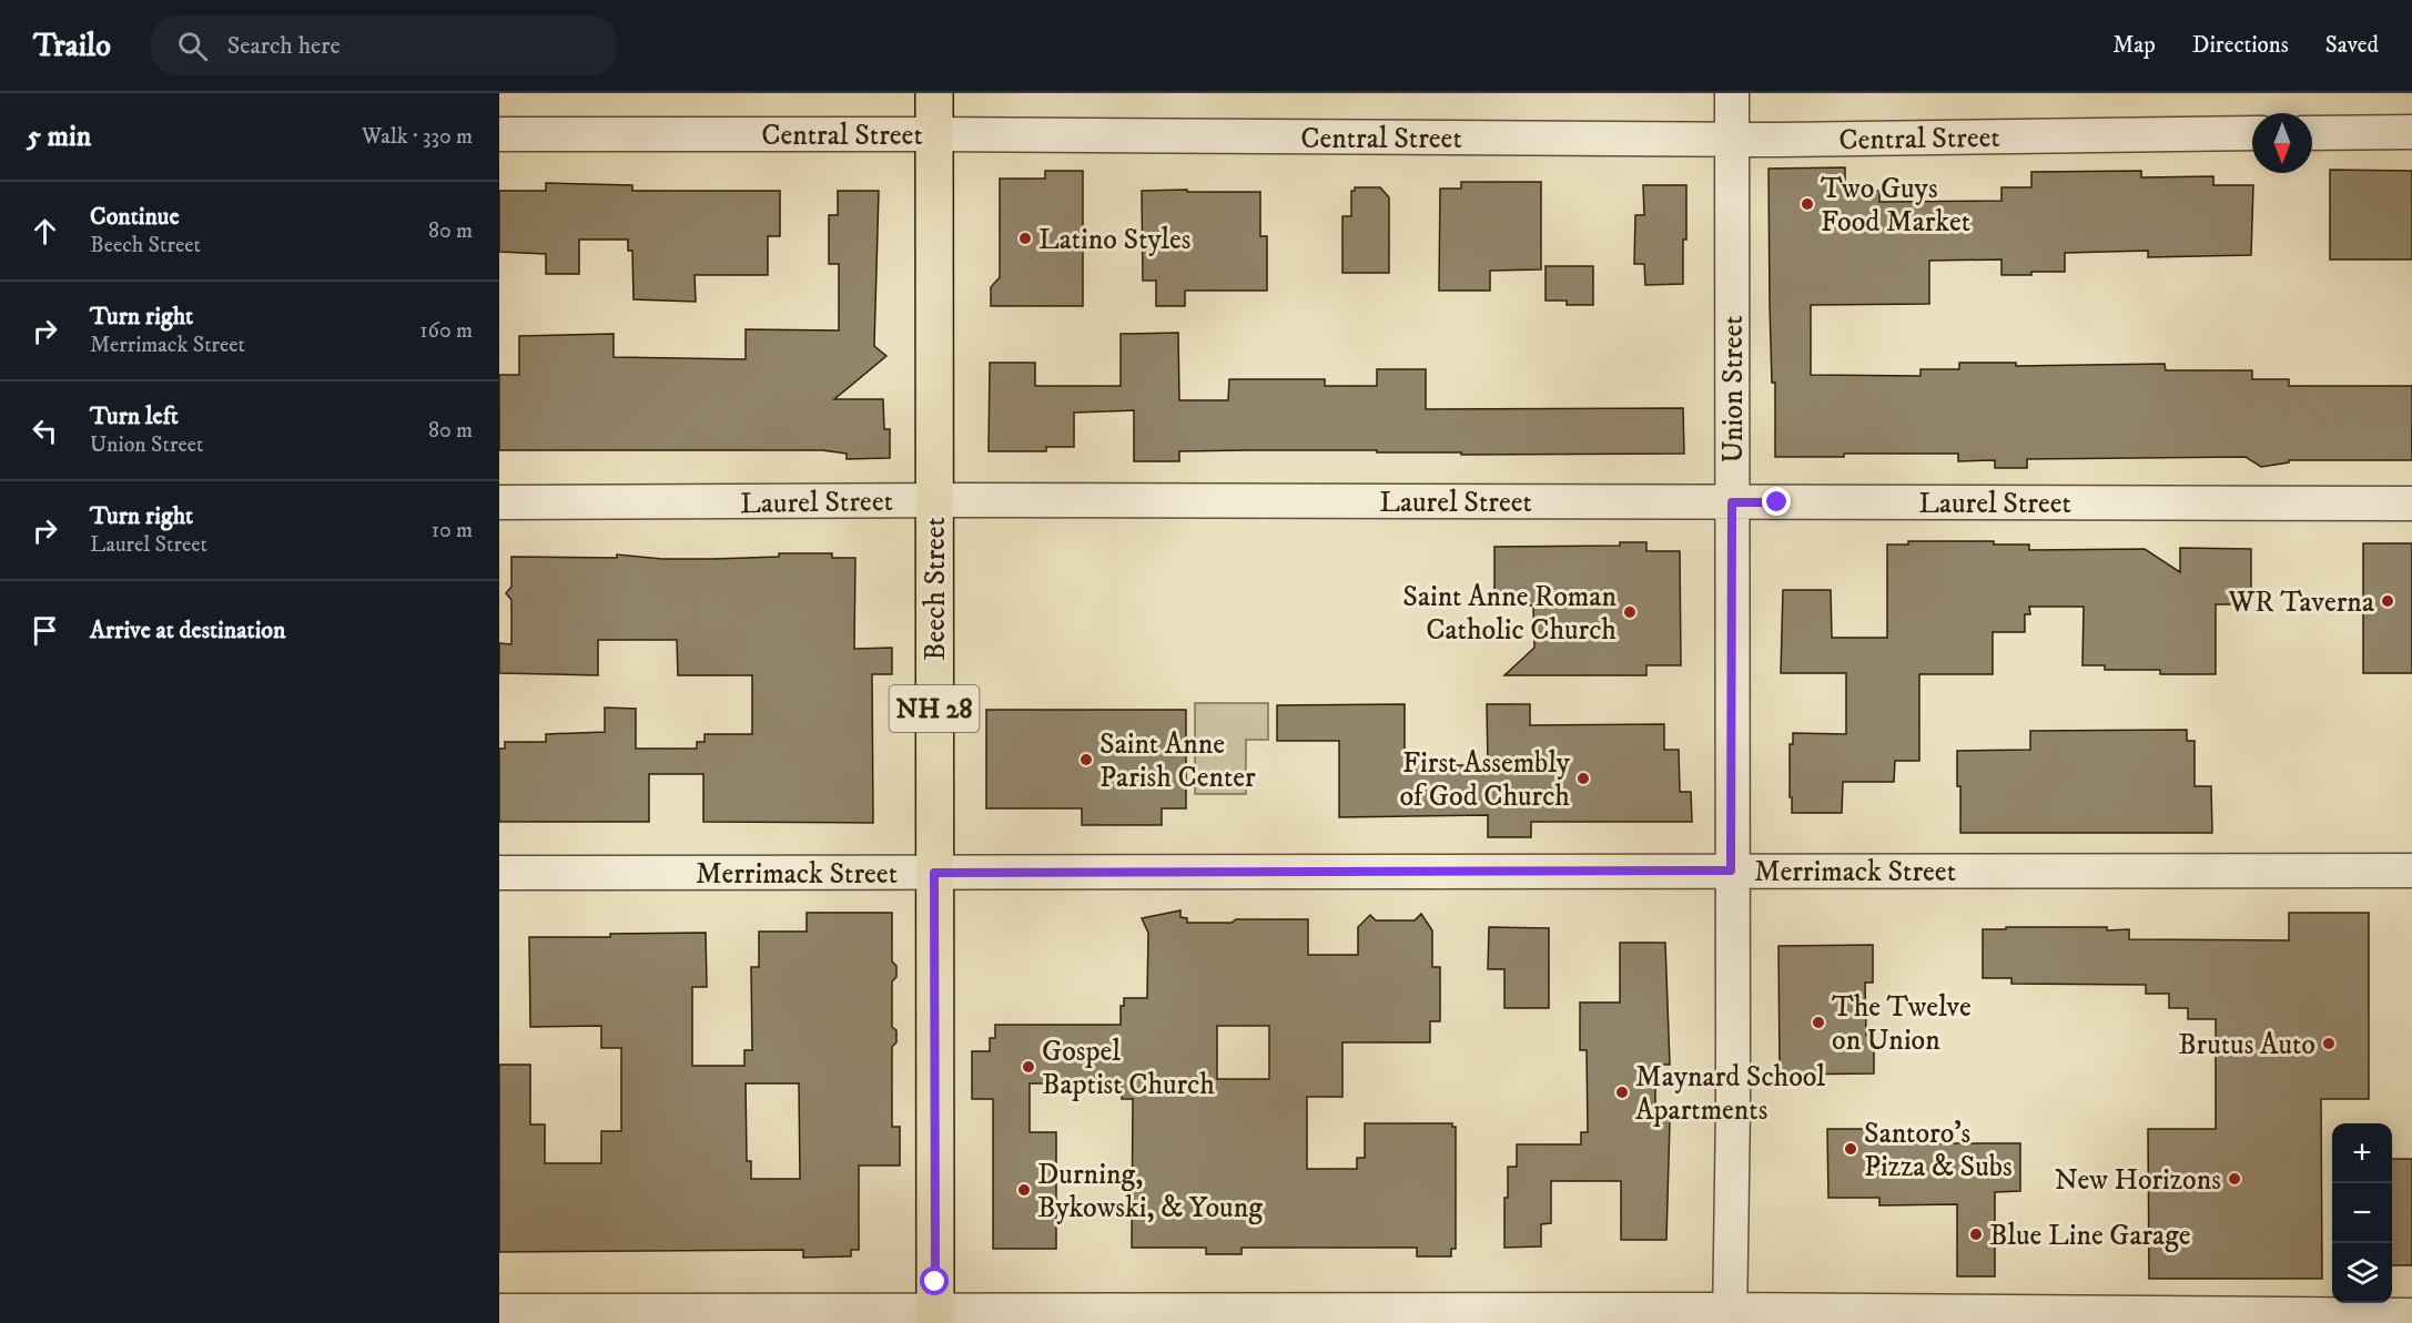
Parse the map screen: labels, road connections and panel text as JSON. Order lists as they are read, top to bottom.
{
  "streets": {
    "main road": ["Beech Street", "NH 28"],
    "street": [
      "Central Street",
      "Union Street",
      "Laurel Street",
      "Merrimack Street"
    ]
  },
  "crossings": [
    ["Central Street", "Union Street"],
    ["Central Street", "Beech Street"],
    ["Union Street", "Laurel Street"],
    ["Union Street", "Merrimack Street"],
    ["Laurel Street", "Beech Street"],
    ["Beech Street", "Merrimack Street"]
  ],
  "places": [
    "Two Guys Food Market",
    "Latino Styles",
    "WR Taverna",
    "Saint Anne Roman Catholic Church",
    "Saint Anne Parish Center",
    "First Assembly of God Church",
    "The Twelve on Union",
    "Brutus Auto",
    "Gospel Baptist Church",
    "Maynard School Apartments",
    "Santoro's Pizza & Subs",
    "New Horizons",
    "Durning, Bykowski, & Young",
    "Blue Line Garage"
  ],
  "north": "bottom",
  "page": {
    "header": "Trailo",
    "search": "Search here",
    "nav": ["Map", "Directions", "Saved"],
    "heading": ["5 min", "Walk · 330 m"],
    "list": [
      ["Continue", "Beech Street", "80 m"],
      ["Turn right", "Merrimack Street", "160 m"],
      ["Turn left", "Union Street", "80 m"],
      ["Turn right", "Laurel Street", "10 m"],
      "Arrive at destination"
    ],
    "map_buttons": ["+", "−"]
  }
}
